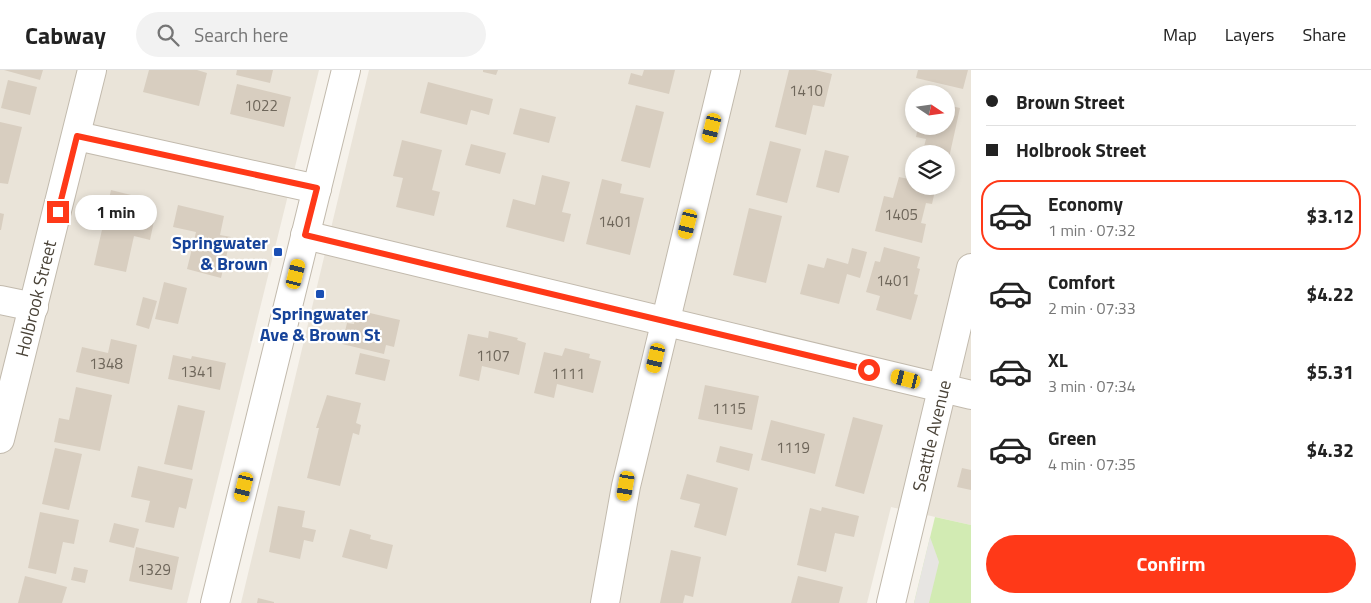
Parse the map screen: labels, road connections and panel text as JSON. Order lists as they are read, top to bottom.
{
  "streets": {
    "street": ["Holbrook Street", "Seattle Avenue"]
  },
  "places": {
    "transit": ["Springwater & Brown", "Springwater Ave & Brown St"]
  },
  "house_numbers": [
    "1410",
    "1022",
    "1405",
    "1401",
    "1401",
    "1107",
    "1348",
    "1341",
    "1111",
    "1115",
    "1119",
    "1329"
  ],
  "north": "right",
  "page": {
    "header": "Cabway",
    "search": "Search here",
    "nav": ["Map", "Layers", "Share"],
    "banner": ["Brown Street", "Holbrook Street"],
    "list": [
      {
        "name": "Economy",
        "note": "1 min · 07:32",
        "value": "$3.12"
      },
      {
        "name": "Comfort",
        "note": "2 min · 07:33",
        "value": "$4.22"
      },
      {
        "name": "XL",
        "note": "3 min · 07:34",
        "value": "$5.31"
      },
      {
        "name": "Green",
        "note": "4 min · 07:35",
        "value": "$4.32"
      }
    ],
    "bubble": "1 min",
    "buttons": "Confirm"
  }
}
